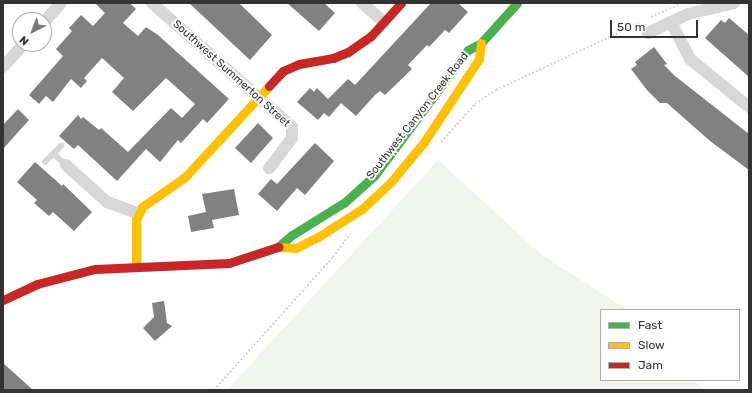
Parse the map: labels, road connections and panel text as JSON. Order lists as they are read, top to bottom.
{
  "streets": {
    "main road": ["Southwest Canyon Creek Road"],
    "street": ["Southwest Summerton Street"]
  },
  "legend": ["Fast", "Slow", "Jam"],
  "scale_bar": "50 m",
  "north": "bottom left"
}
